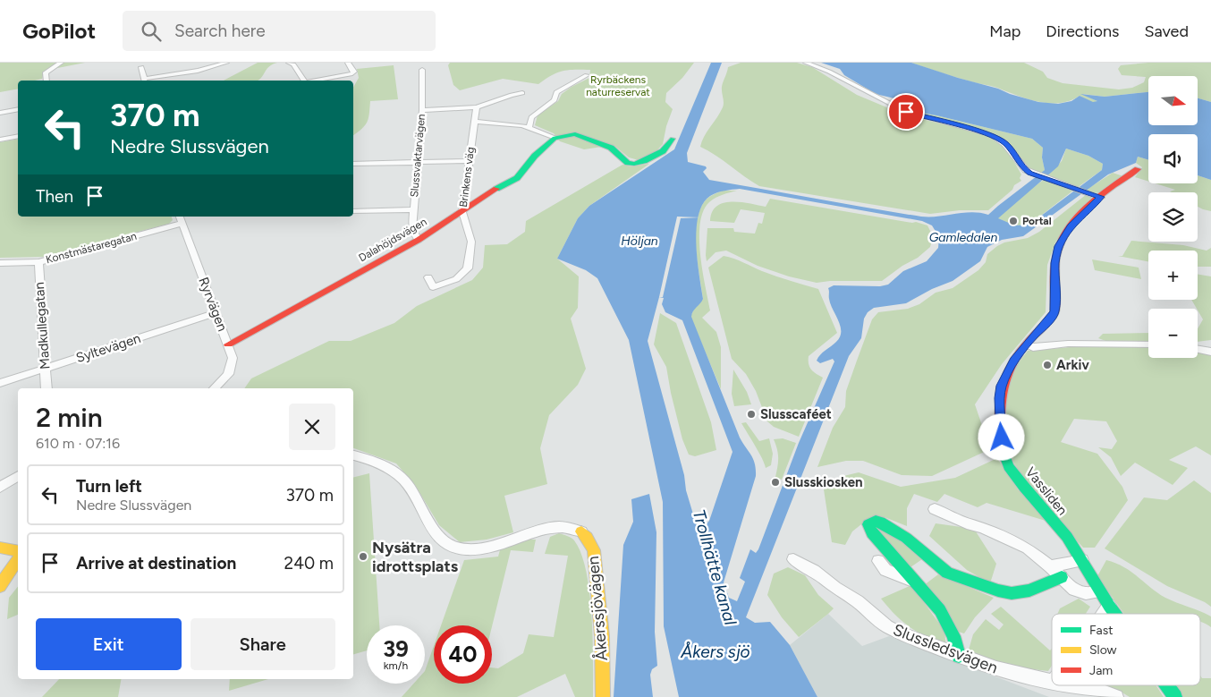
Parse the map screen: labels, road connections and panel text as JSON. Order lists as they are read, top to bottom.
{
  "streets": {
    "street": [
      "Slussvaktarvägen",
      "Brinkens väg",
      "Dalahöjdsvägen",
      "Konstmästaregatan",
      "Ryrvägen",
      "Madkullegatan",
      "Syltevägen",
      "Vassliden",
      "Åkerssjövägen",
      "Slussledsvägen"
    ]
  },
  "crossings": [
    ["Slussvaktarvägen", "Dalahöjdsvägen"],
    ["Brinkens väg", "Dalahöjdsvägen"],
    ["Dalahöjdsvägen", "Ryrvägen"],
    ["Konstmästaregatan", "Ryrvägen"],
    ["Konstmästaregatan", "Madkullegatan"],
    ["Ryrvägen", "Syltevägen"],
    ["Madkullegatan", "Syltevägen"]
  ],
  "water": [
    "Gamledalen",
    "Höljan",
    "Trollhätte kanal",
    "Åkers sjö"
  ],
  "parks": ["Ryrbäckens naturreservat"],
  "places": [
    "Portal",
    "Arkiv",
    "Slusscaféet",
    "Slusskiosken",
    "Nysätra idrottsplats"
  ],
  "legend": ["Fast", "Slow", "Jam"],
  "north": "right",
  "page": {
    "header": "GoPilot",
    "search": "Search here",
    "nav": ["Map", "Directions", "Saved"],
    "map_buttons": ["+", "−"],
    "turn": ["370 m", "Nedre Slussvägen"],
    "then": "Then",
    "heading": ["2 min", "610 m · 07:16"],
    "list": [
      {
        "name": "Turn left",
        "note": "Nedre Slussvägen",
        "value": "370 m"
      },
      {
        "name": "Arrive at destination",
        "value": "240 m"
      }
    ],
    "buttons": ["Exit", "Share"],
    "speed": "39 km/h",
    "limit": "40"
  }
}
